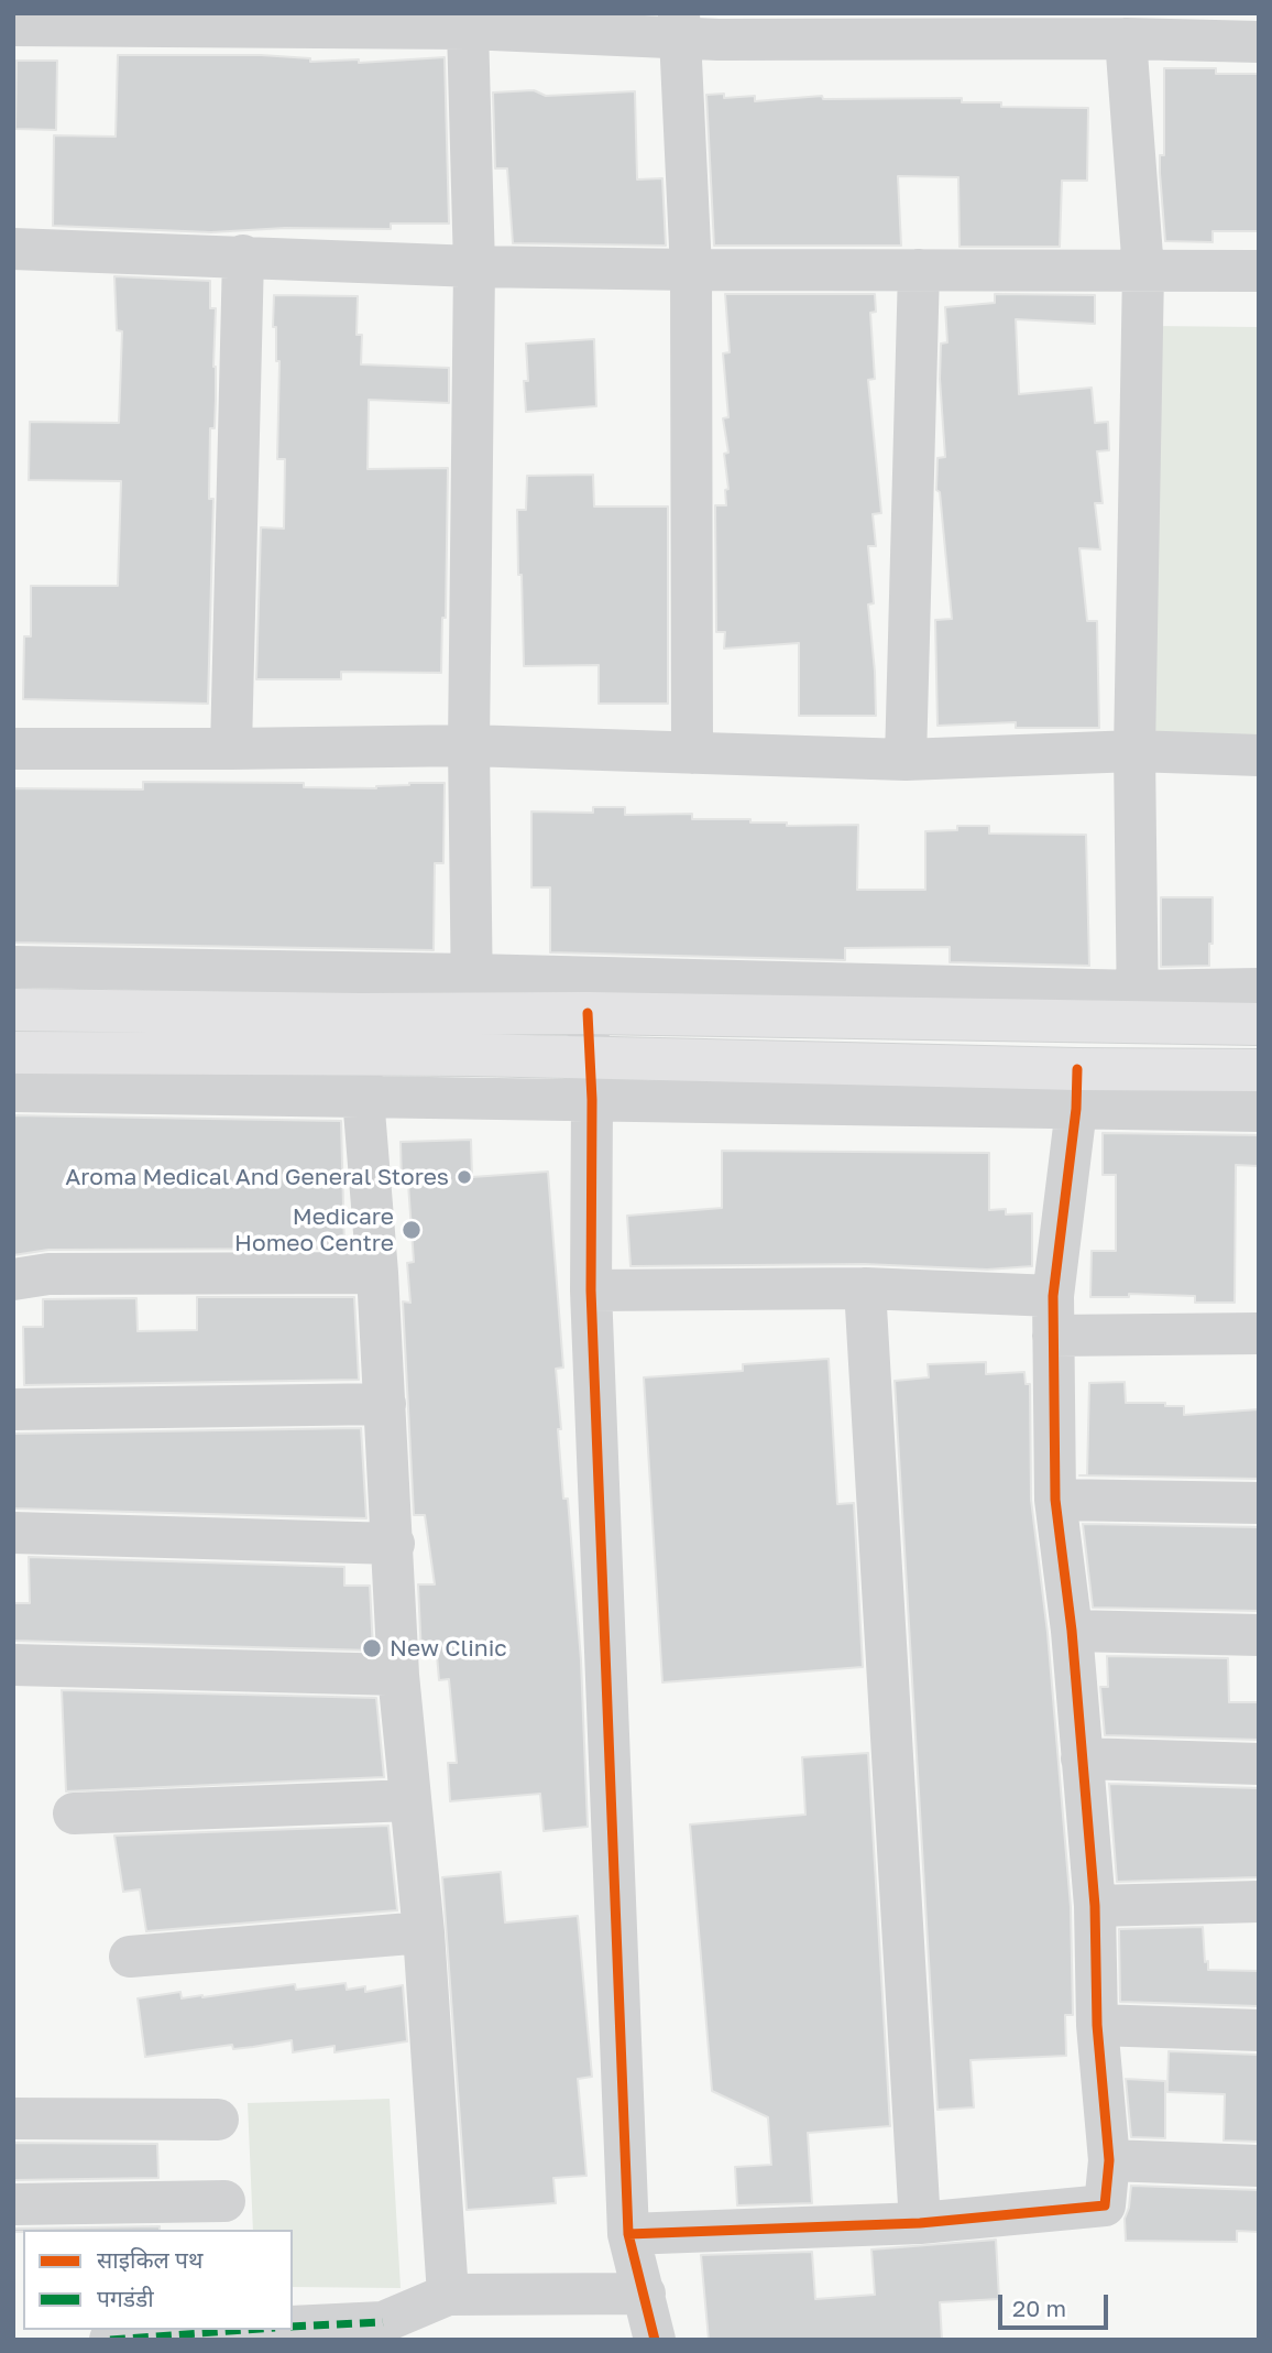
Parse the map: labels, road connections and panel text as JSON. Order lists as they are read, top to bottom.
{
  "places": ["Aroma Medical And General Stores", "Medicare Homeo Centre", "New Clinic"],
  "legend": ["साइकिल पथ", "पगडंडी"],
  "scale_bar": "20 m"
}
